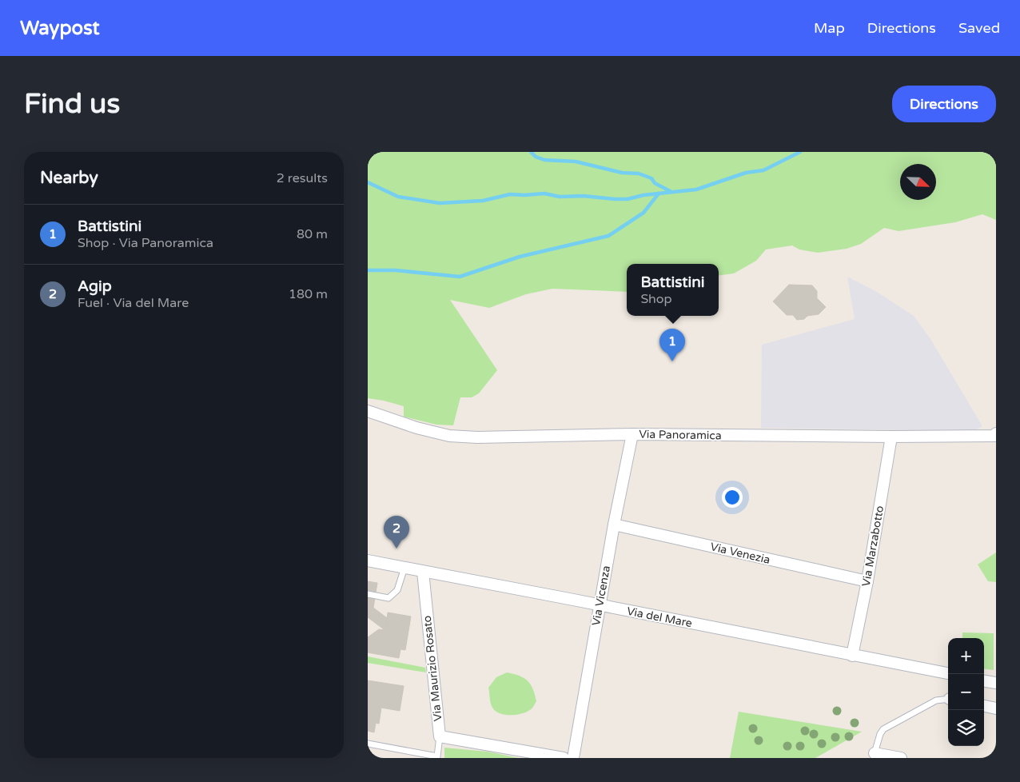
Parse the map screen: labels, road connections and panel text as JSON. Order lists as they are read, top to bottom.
{
  "streets": {
    "street": [
      "Via Panoramica",
      "Via Marzabotto",
      "Via Venezia",
      "Via Vicenza",
      "Via del Mare",
      "Via Maurizio Rosato"
    ]
  },
  "crossings": [
    ["Via Panoramica", "Via Marzabotto"],
    ["Via Panoramica", "Via Vicenza"],
    ["Via Marzabotto", "Via Venezia"],
    ["Via Marzabotto", "Via del Mare"],
    ["Via Venezia", "Via Vicenza"],
    ["Via Vicenza", "Via del Mare"],
    ["Via del Mare", "Via Maurizio Rosato"]
  ],
  "north": "bottom right",
  "page": {
    "header": "Waypost",
    "nav": ["Map", "Directions", "Saved"],
    "buttons": "Directions",
    "title": "Find us",
    "heading": ["Nearby", "2 results"],
    "list": [
      {
        "mark": "1",
        "name": "Battistini",
        "note": "Shop · Via Panoramica",
        "value": "80 m"
      },
      {
        "mark": "2",
        "name": "Agip",
        "note": "Fuel · Via del Mare",
        "value": "180 m"
      }
    ],
    "popup": ["Battistini", "Shop"],
    "pins": ["1", "2"],
    "map_buttons": ["+", "−"]
  }
}
